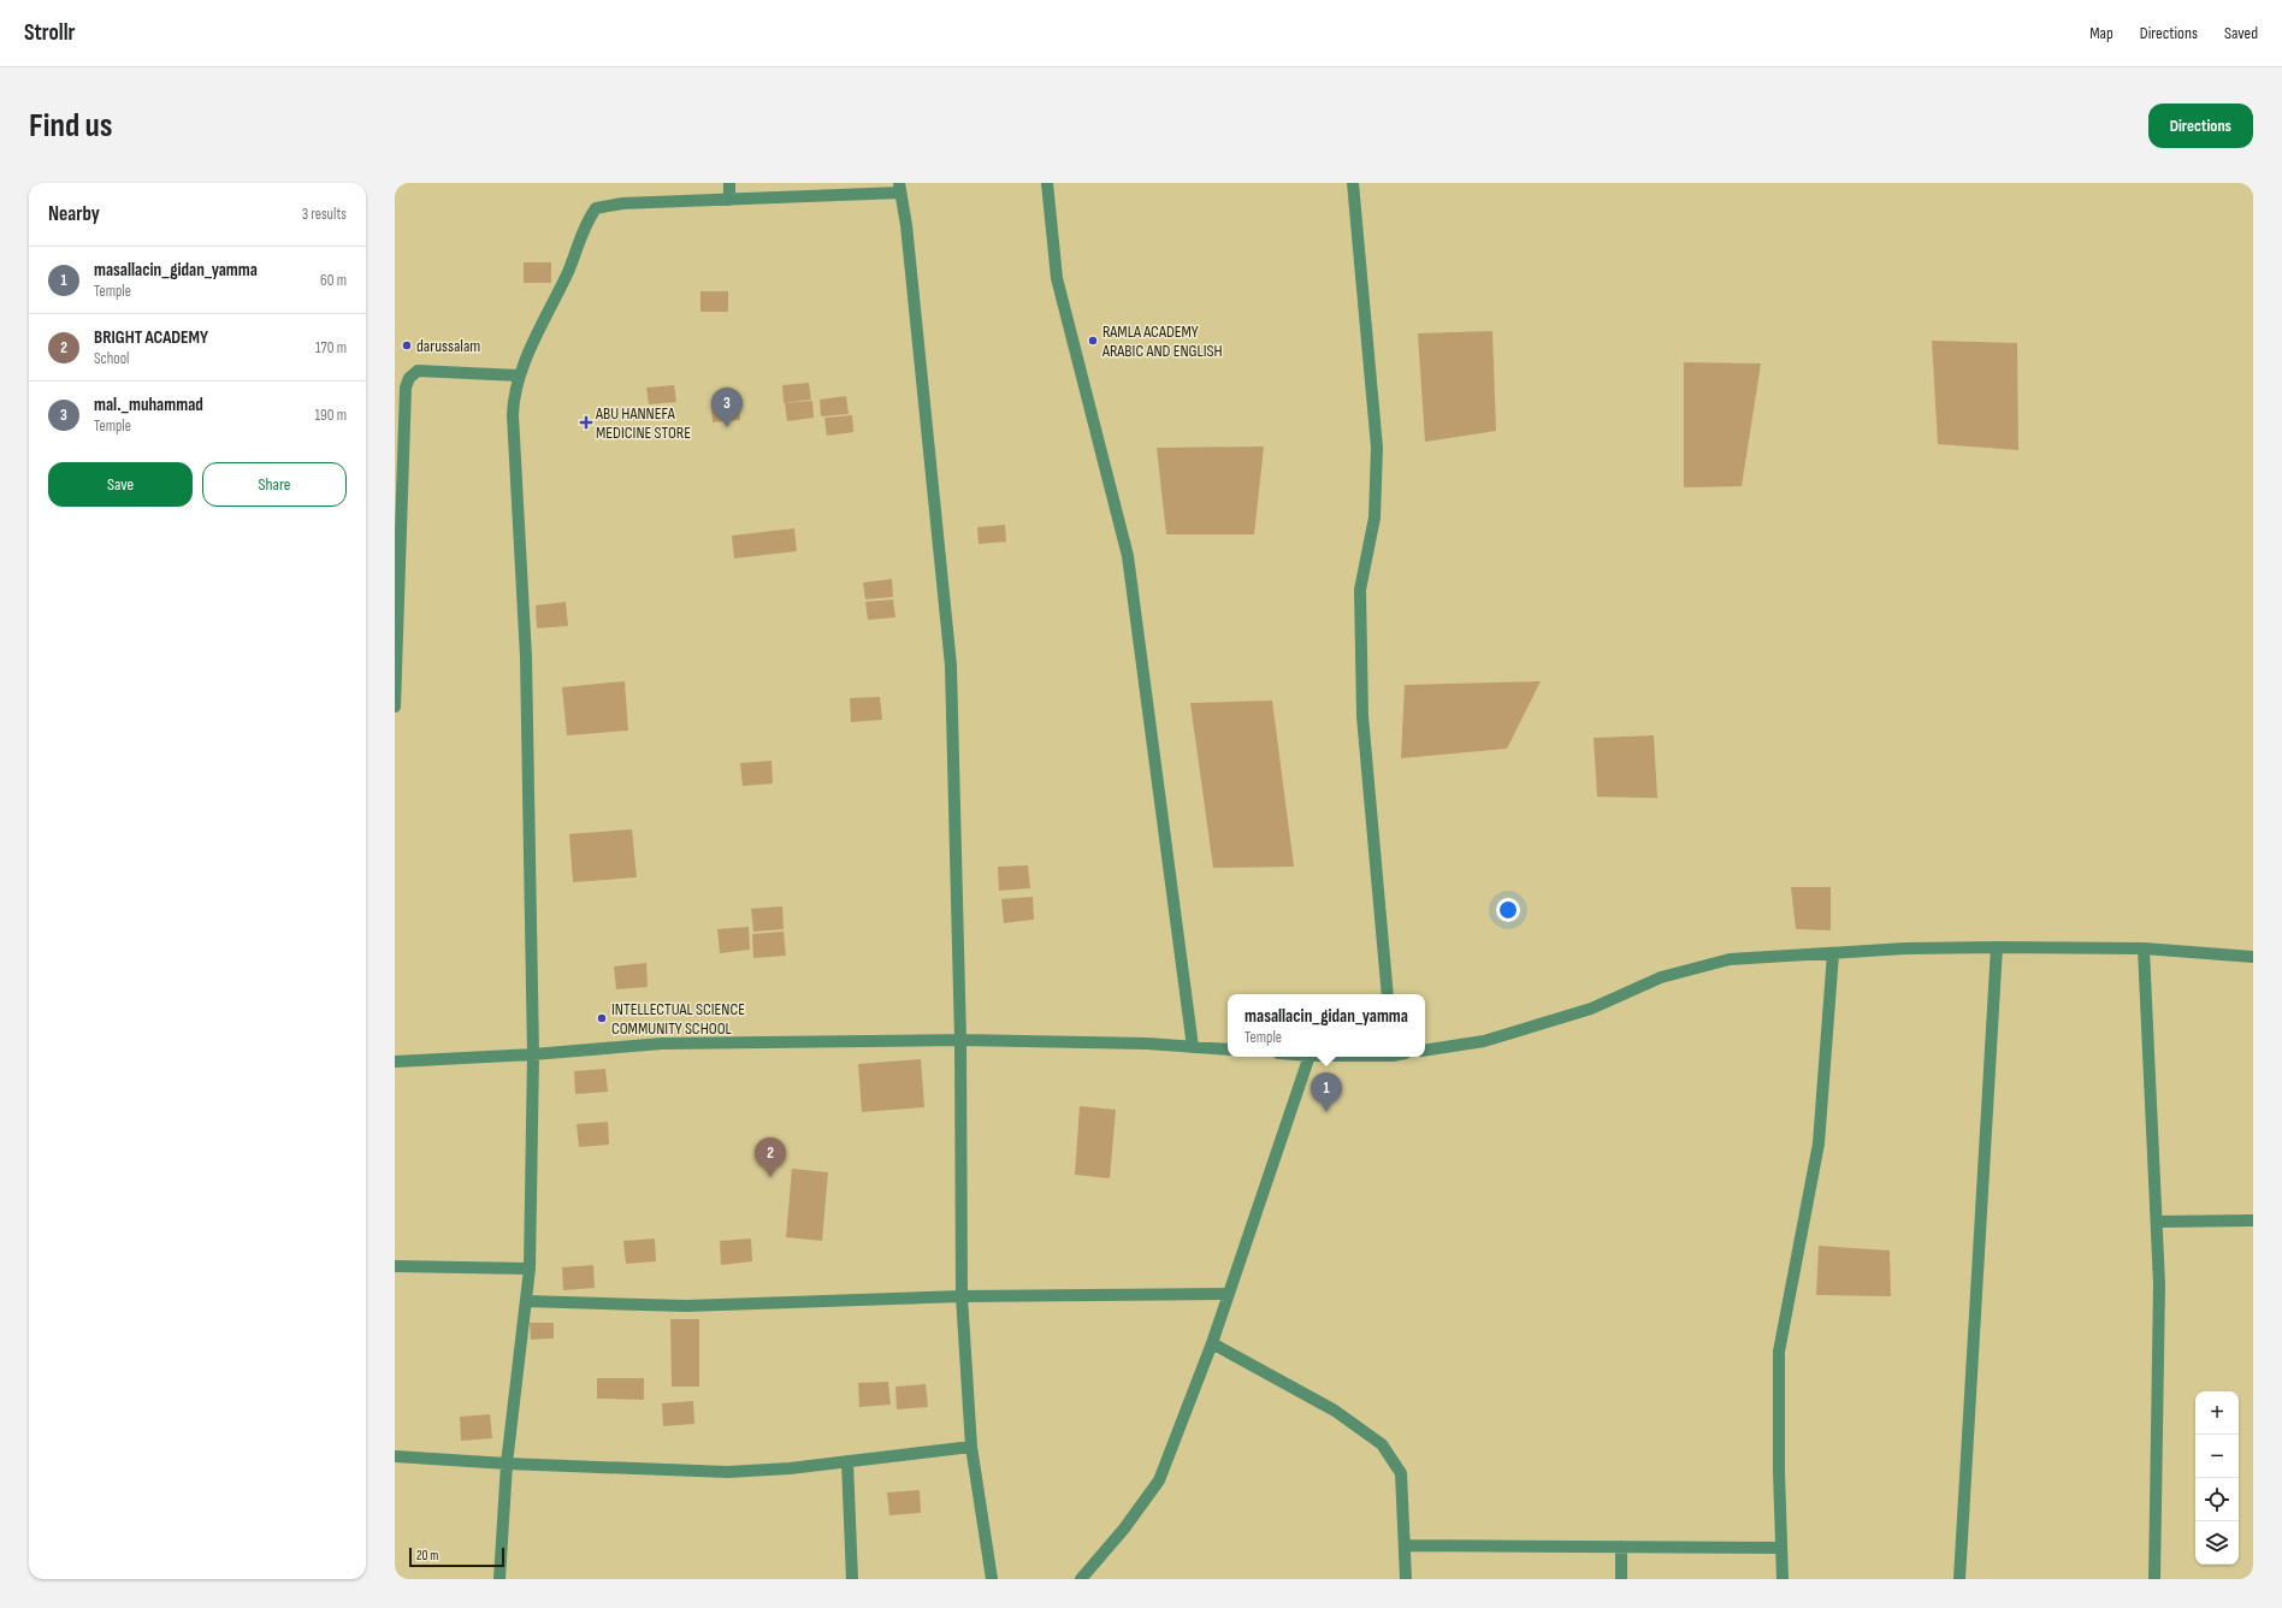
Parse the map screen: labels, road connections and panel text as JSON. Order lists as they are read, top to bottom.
{
  "places": {
    "other": ["RAMLA ACADEMY ARABIC AND ENGLISH", "darussalam", "INTELLECTUAL SCIENCE COMMUNITY SCHOOL"],
    "health": ["ABU HANNEFA MEDICINE STORE"]
  },
  "scale_bar": "20 m",
  "page": {
    "header": "Strollr",
    "nav": ["Map", "Directions", "Saved"],
    "buttons": [
      "Directions",
      ["Save", "Share"]
    ],
    "title": "Find us",
    "heading": ["Nearby", "3 results"],
    "list": [
      {
        "mark": "1",
        "name": "masallacin_gidan_yamma",
        "note": "Temple",
        "value": "60 m"
      },
      {
        "mark": "2",
        "name": "BRIGHT ACADEMY",
        "note": "School",
        "value": "170 m"
      },
      {
        "mark": "3",
        "name": "mal._muhammad",
        "note": "Temple",
        "value": "190 m"
      }
    ],
    "pins": ["3", "1", "2"],
    "popup": ["masallacin_gidan_yamma", "Temple"],
    "map_buttons": ["+", "−"],
    "scale": "20 m"
  }
}
